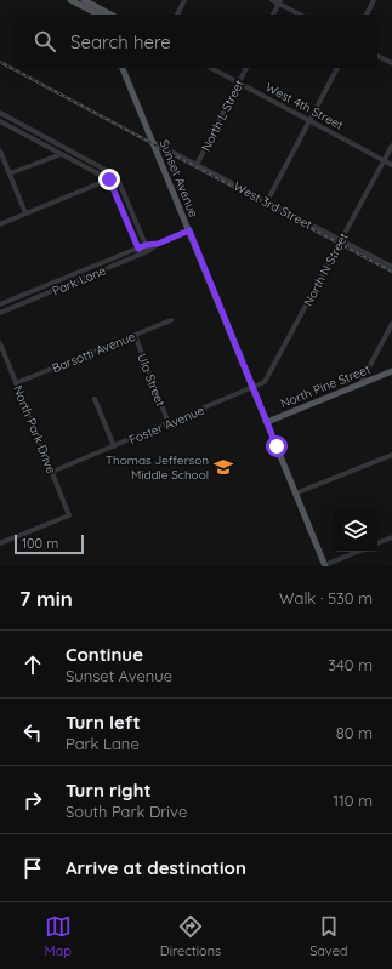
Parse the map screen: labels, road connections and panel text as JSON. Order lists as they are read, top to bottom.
{
  "streets": {
    "main road": ["Sunset Avenue", "North Pine Street"],
    "street": [
      "West 4th Street",
      "North L Street",
      "West 3rd Street",
      "North N Street",
      "Park Lane",
      "Barsotti Avenue",
      "Ula Street",
      "Foster Avenue",
      "North Park Drive"
    ]
  },
  "crossings": [
    ["West 4th Street", "North L Street"],
    ["West 4th Street", "North N Street"],
    ["North L Street", "West 3rd Street"],
    ["Sunset Avenue", "West 3rd Street"],
    ["Sunset Avenue", "North N Street"],
    ["Sunset Avenue", "Park Lane"],
    ["Sunset Avenue", "North Pine Street"],
    ["Sunset Avenue", "Foster Avenue"],
    ["West 3rd Street", "North N Street"],
    ["North N Street", "Foster Avenue"],
    ["Barsotti Avenue", "Ula Street"],
    ["Barsotti Avenue", "North Park Drive"],
    ["Ula Street", "Foster Avenue"],
    ["Foster Avenue", "North Park Drive"]
  ],
  "places": {
    "school or university": ["Thomas Jefferson Middle School"]
  },
  "scale_bar": "100 m",
  "page": {
    "search": "Search here",
    "scale": "100 m",
    "heading": ["7 min", "Walk · 530 m"],
    "list": [
      ["Continue", "Sunset Avenue", "340 m"],
      ["Turn left", "Park Lane", "80 m"],
      ["Turn right", "South Park Drive", "110 m"],
      "Arrive at destination"
    ],
    "nav": ["Map", "Directions", "Saved"]
  }
}
